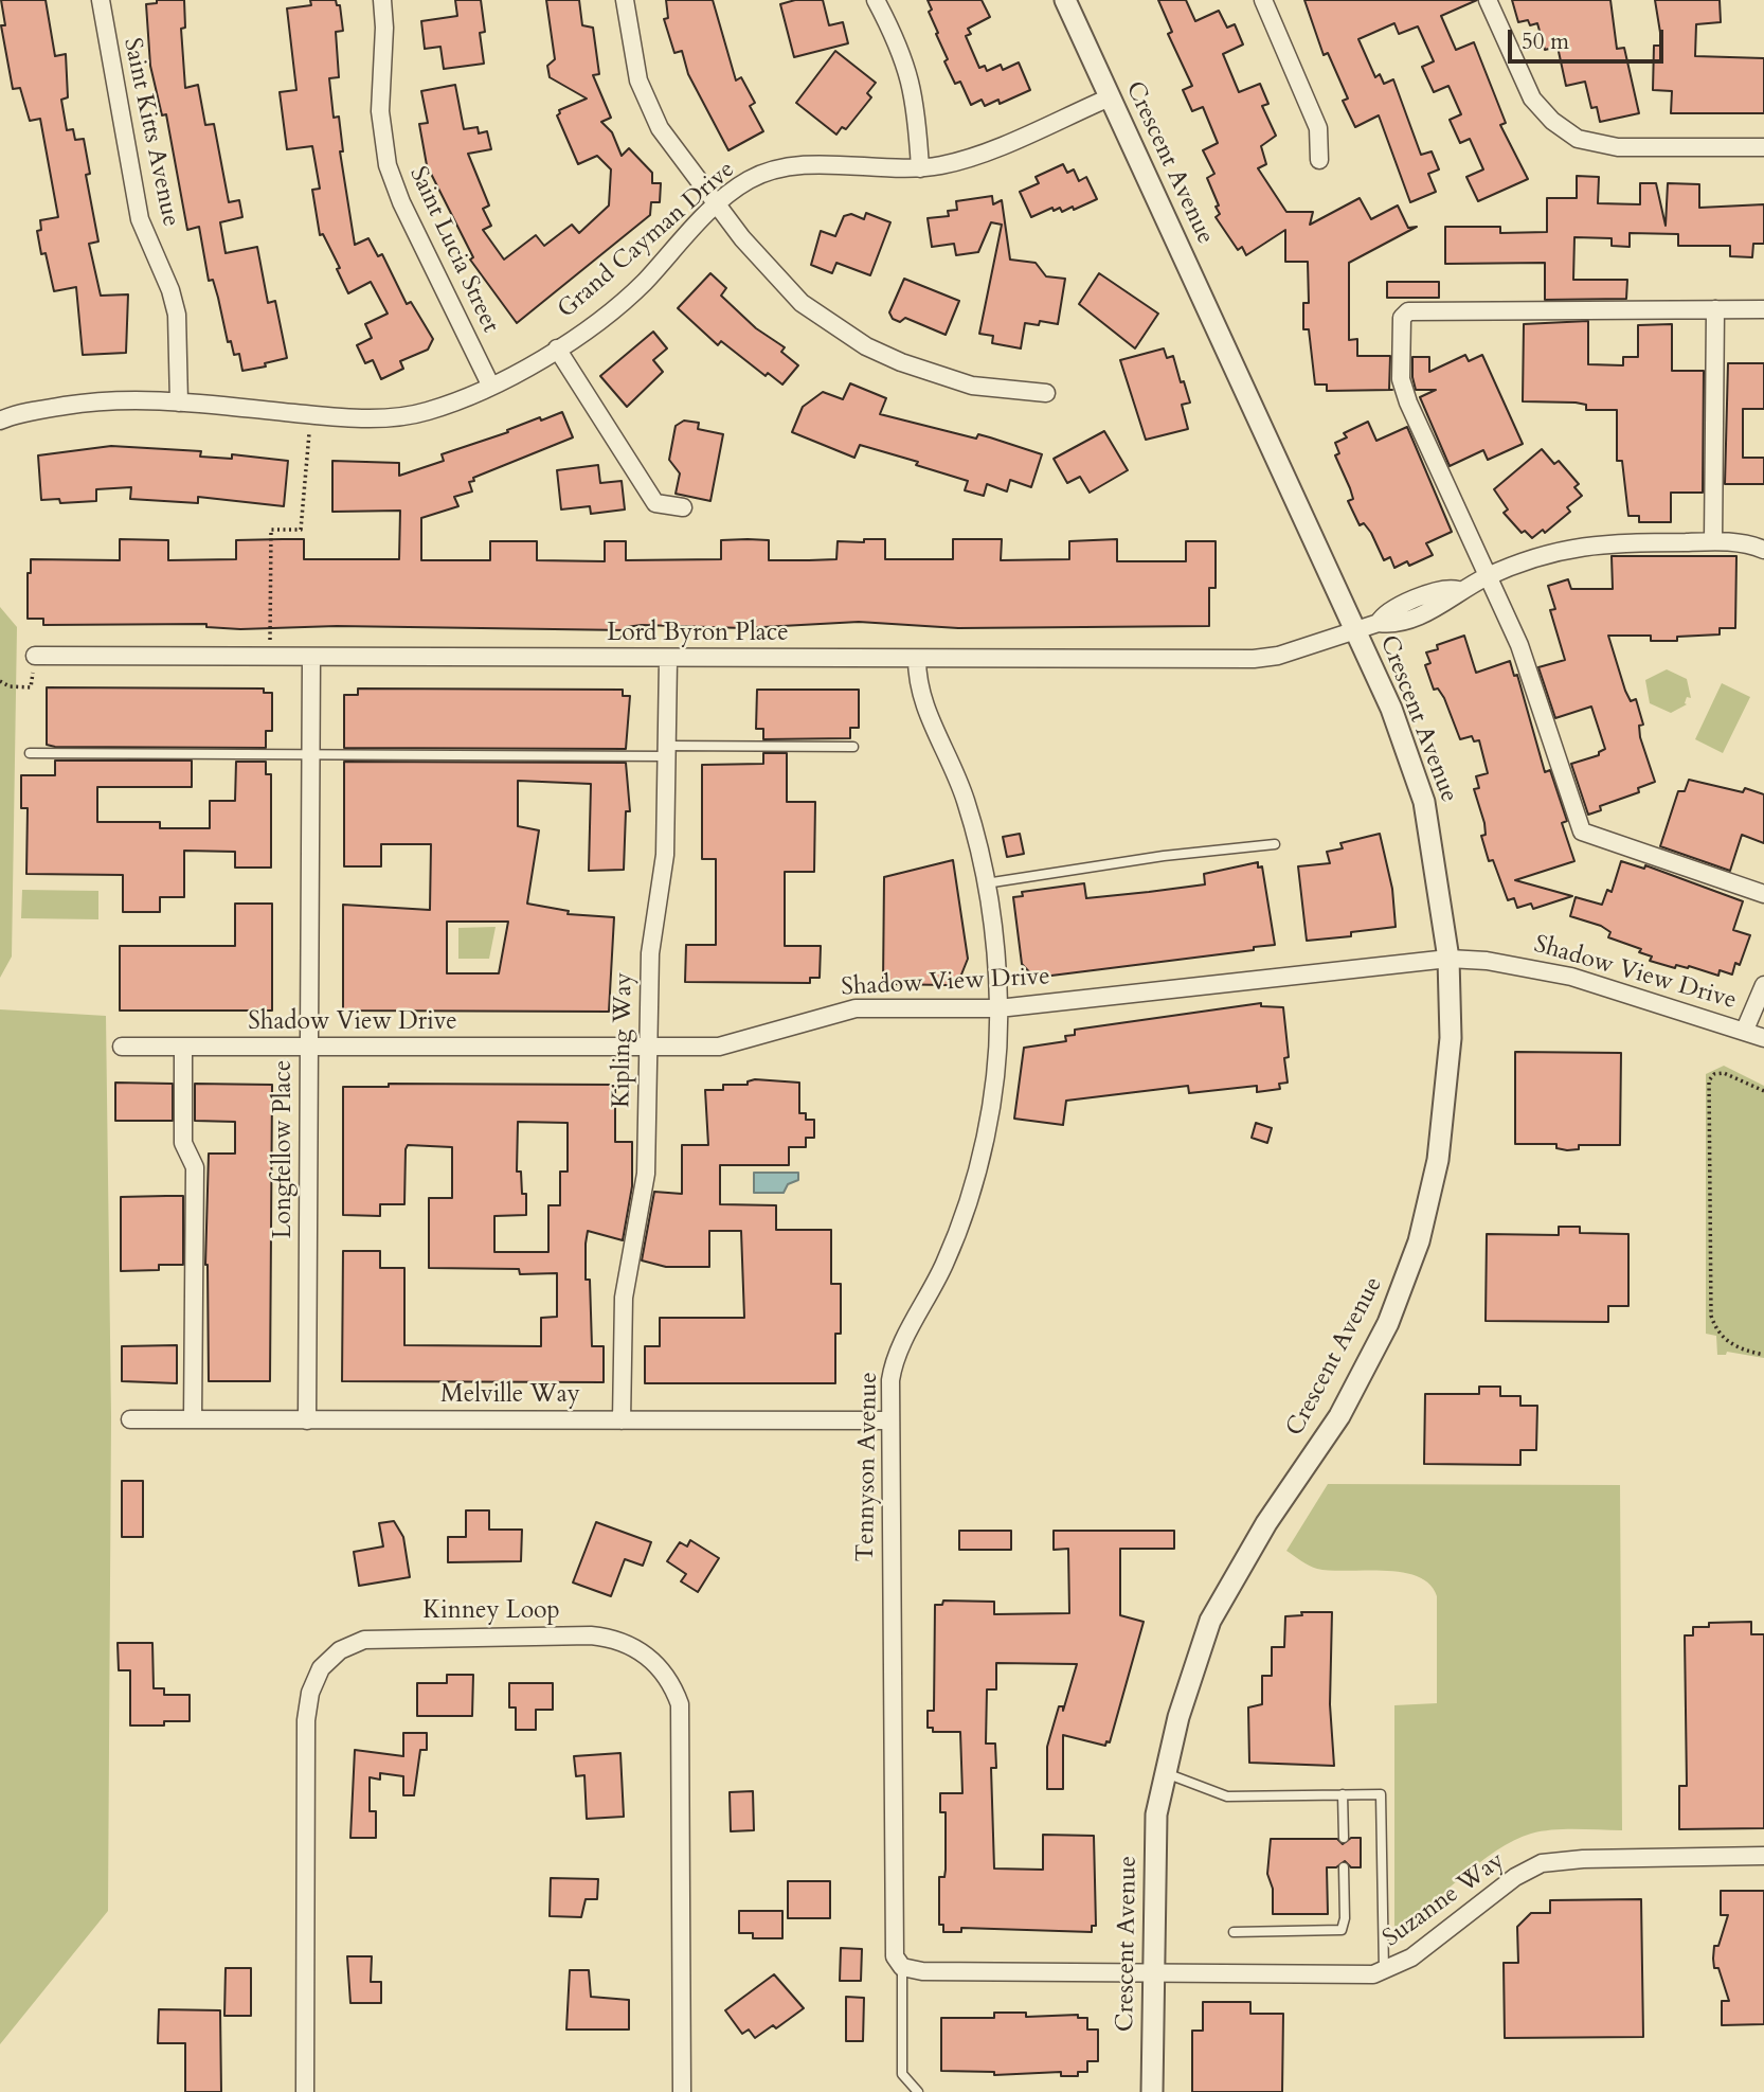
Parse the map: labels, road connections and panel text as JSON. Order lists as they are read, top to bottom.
{
  "streets": {
    "street": [
      "Saint Kitts Avenue",
      "Crescent Avenue",
      "Grand Cayman Drive",
      "Saint Lucia Street",
      "Lord Byron Place",
      "Shadow View Drive",
      "Kipling Way",
      "Longfellow Place",
      "Melville Way",
      "Tennyson Avenue",
      "Kinney Loop",
      "Suzanne Way"
    ]
  },
  "crossings": [
    ["Saint Kitts Avenue", "Grand Cayman Drive"],
    ["Crescent Avenue", "Grand Cayman Drive"],
    ["Crescent Avenue", "Lord Byron Place"],
    ["Crescent Avenue", "Shadow View Drive"],
    ["Crescent Avenue", "Suzanne Way"],
    ["Grand Cayman Drive", "Saint Lucia Street"],
    ["Lord Byron Place", "Kipling Way"],
    ["Lord Byron Place", "Longfellow Place"],
    ["Lord Byron Place", "Tennyson Avenue"],
    ["Shadow View Drive", "Kipling Way"],
    ["Shadow View Drive", "Longfellow Place"],
    ["Shadow View Drive", "Tennyson Avenue"],
    ["Kipling Way", "Melville Way"],
    ["Longfellow Place", "Melville Way"],
    ["Melville Way", "Tennyson Avenue"]
  ],
  "scale_bar": "50 m"
}
